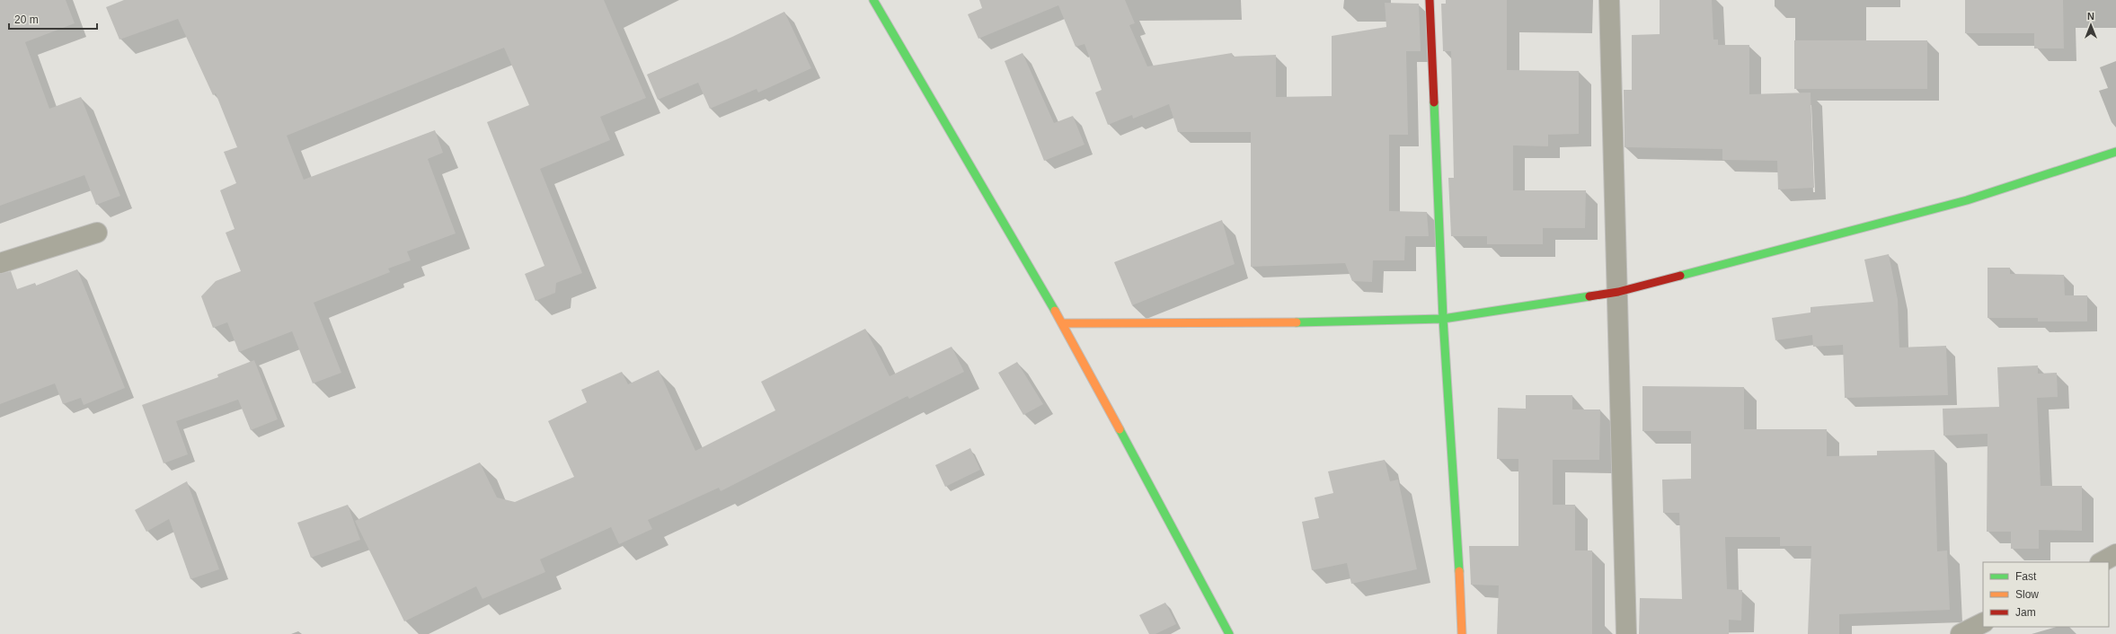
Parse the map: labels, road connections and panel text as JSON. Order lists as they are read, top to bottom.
{
  "legend": ["Fast", "Slow", "Jam"],
  "scale_bar": "20 m",
  "north": "top"
}
